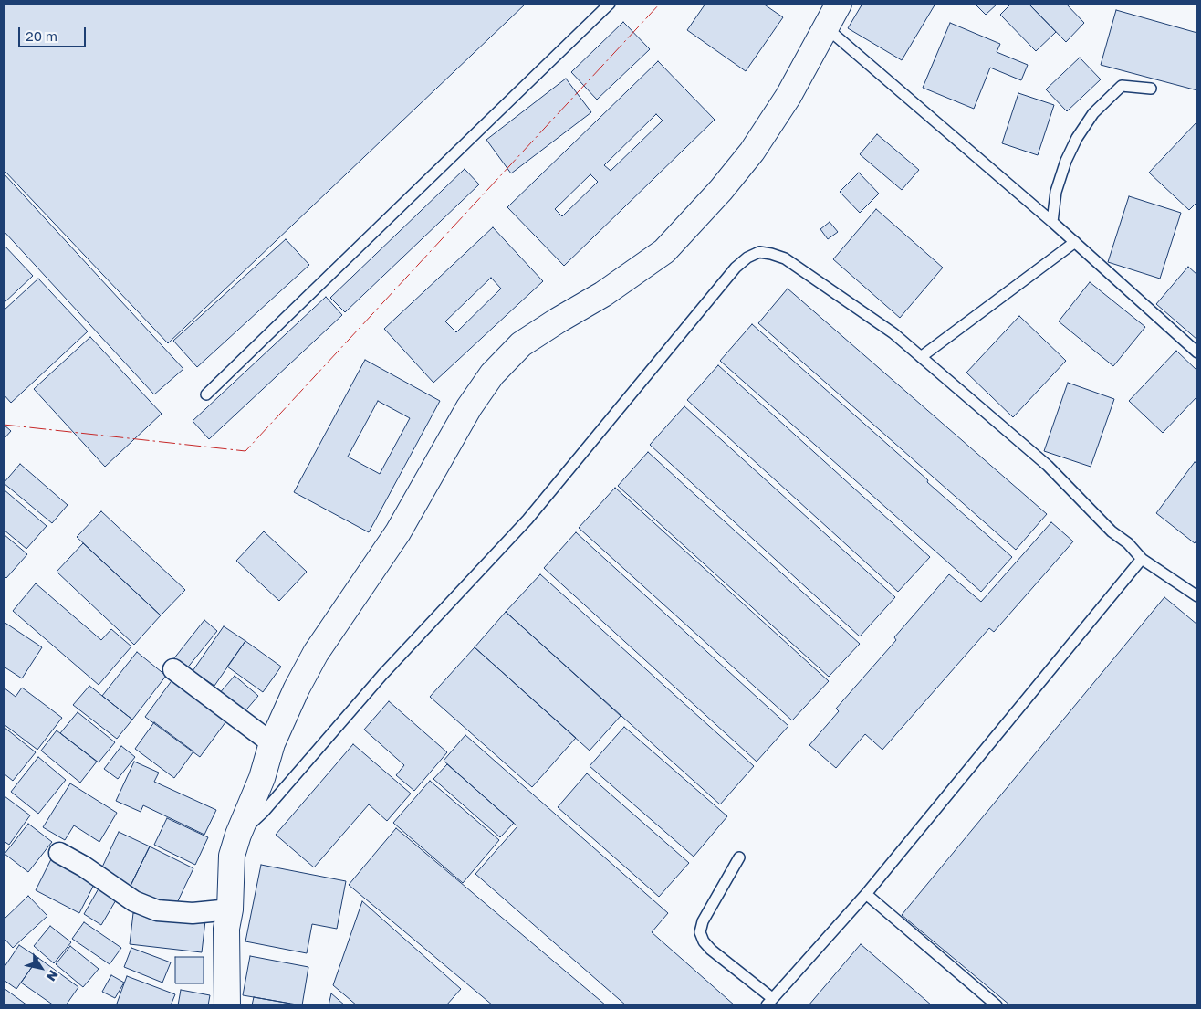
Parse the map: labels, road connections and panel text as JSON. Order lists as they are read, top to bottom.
{
  "scale_bar": "20 m",
  "north": "bottom right"
}
